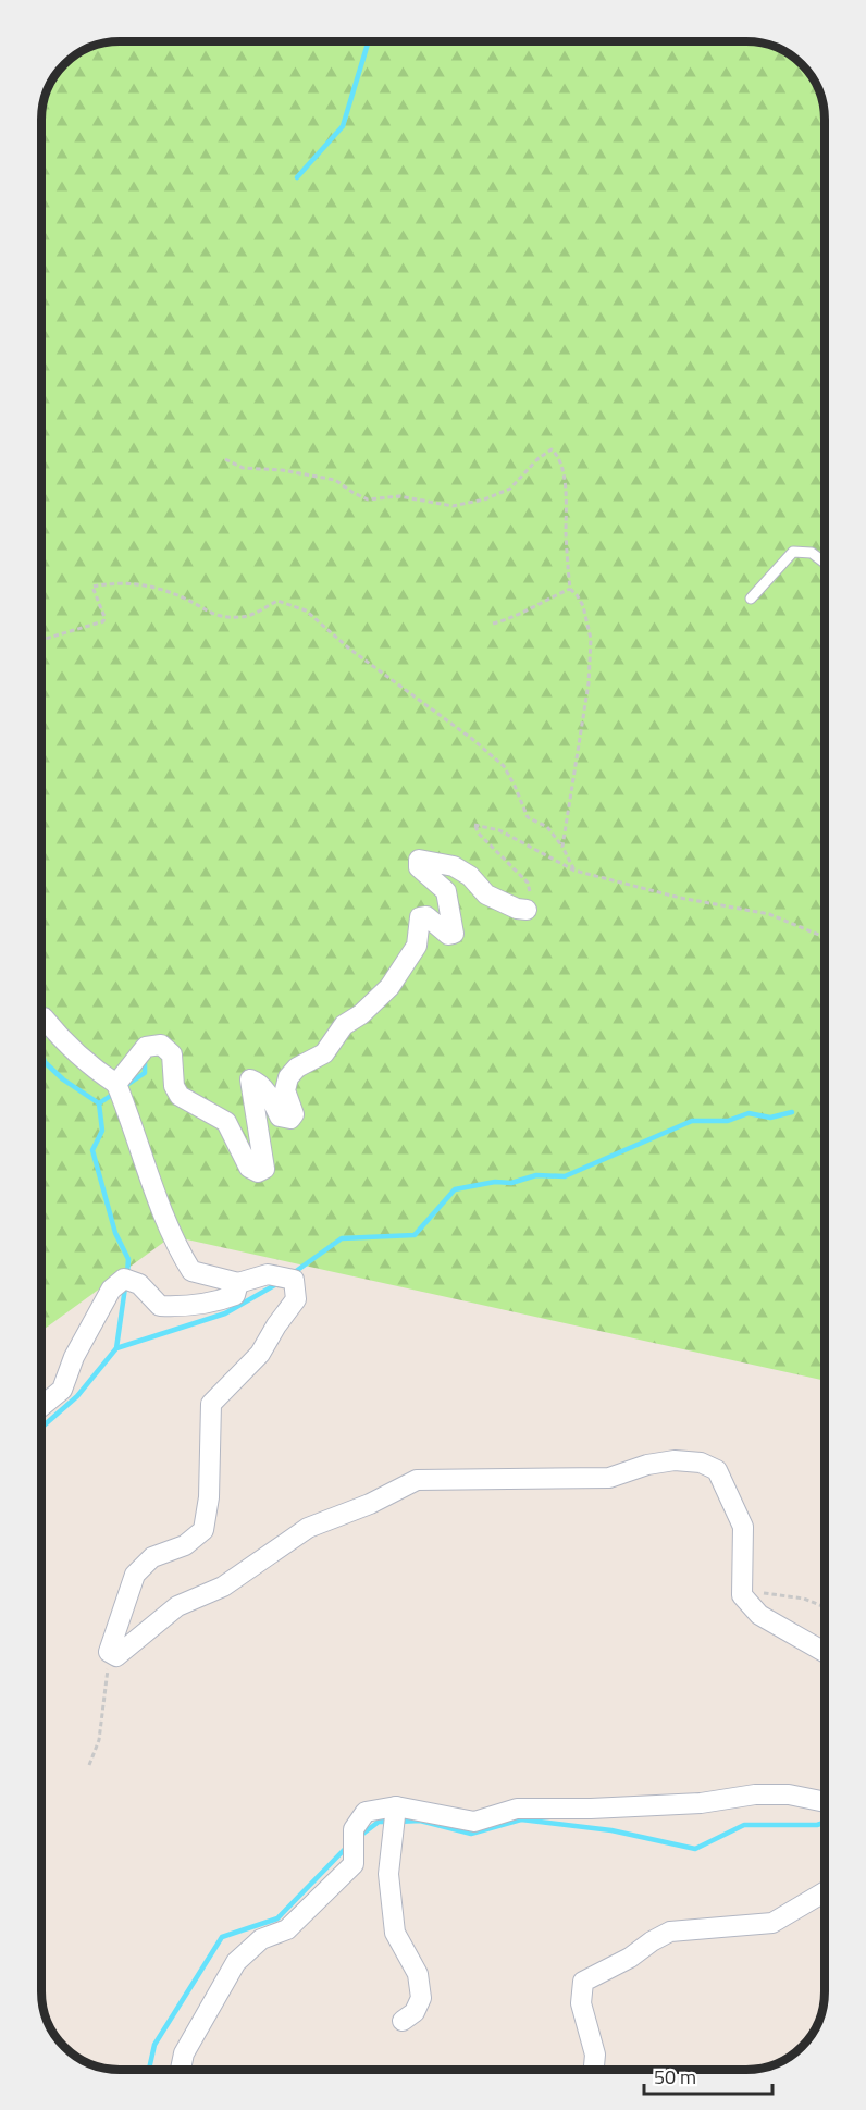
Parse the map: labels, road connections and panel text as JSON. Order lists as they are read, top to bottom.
{
  "scale_bar": "50 m"
}
